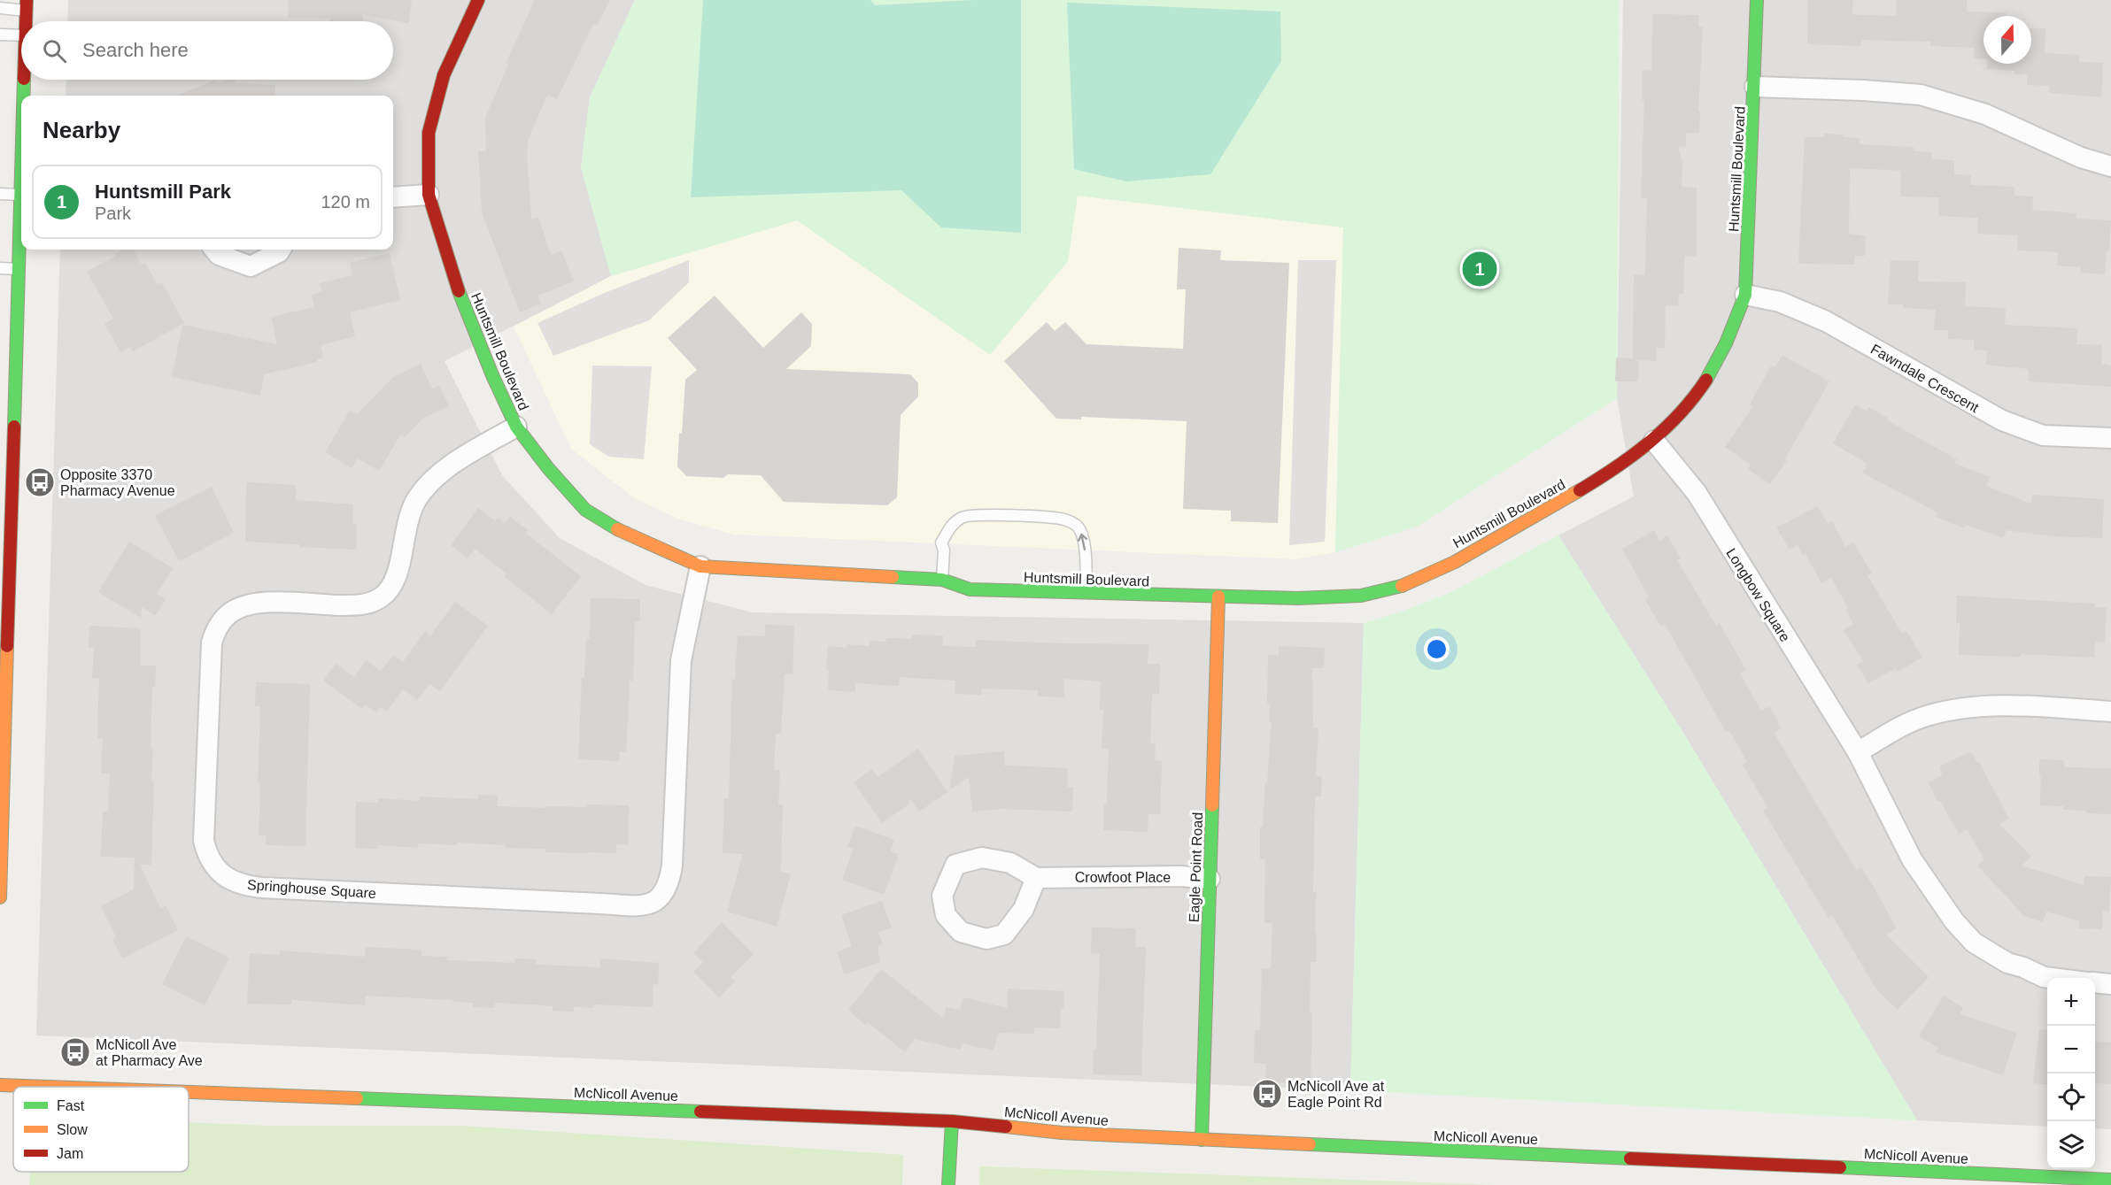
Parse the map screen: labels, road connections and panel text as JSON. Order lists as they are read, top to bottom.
{
  "streets": {
    "street": [
      "Huntsmill Boulevard",
      "Fawndale Crescent",
      "Longbow Square",
      "Eagle Point Road",
      "Crowfoot Place",
      "Springhouse Square",
      "McNicoll Avenue"
    ]
  },
  "crossings": [
    ["Huntsmill Boulevard", "Fawndale Crescent"],
    ["Huntsmill Boulevard", "Longbow Square"],
    ["Huntsmill Boulevard", "Eagle Point Road"],
    ["Huntsmill Boulevard", "Springhouse Square"],
    ["Eagle Point Road", "Crowfoot Place"],
    ["Eagle Point Road", "McNicoll Avenue"]
  ],
  "places": {
    "bus stop": ["Opposite 3370 Pharmacy Avenue", "McNicoll Ave at Pharmacy Ave", "McNicoll Ave at Eagle Point Rd"]
  },
  "legend": ["Fast", "Slow", "Jam"],
  "north": "top",
  "page": {
    "search": "Search here",
    "heading": "Nearby",
    "list": [
      {
        "mark": "1",
        "name": "Huntsmill Park",
        "note": "Park",
        "value": "120 m"
      }
    ],
    "pins": "1",
    "map_buttons": ["+", "−"]
  }
}
